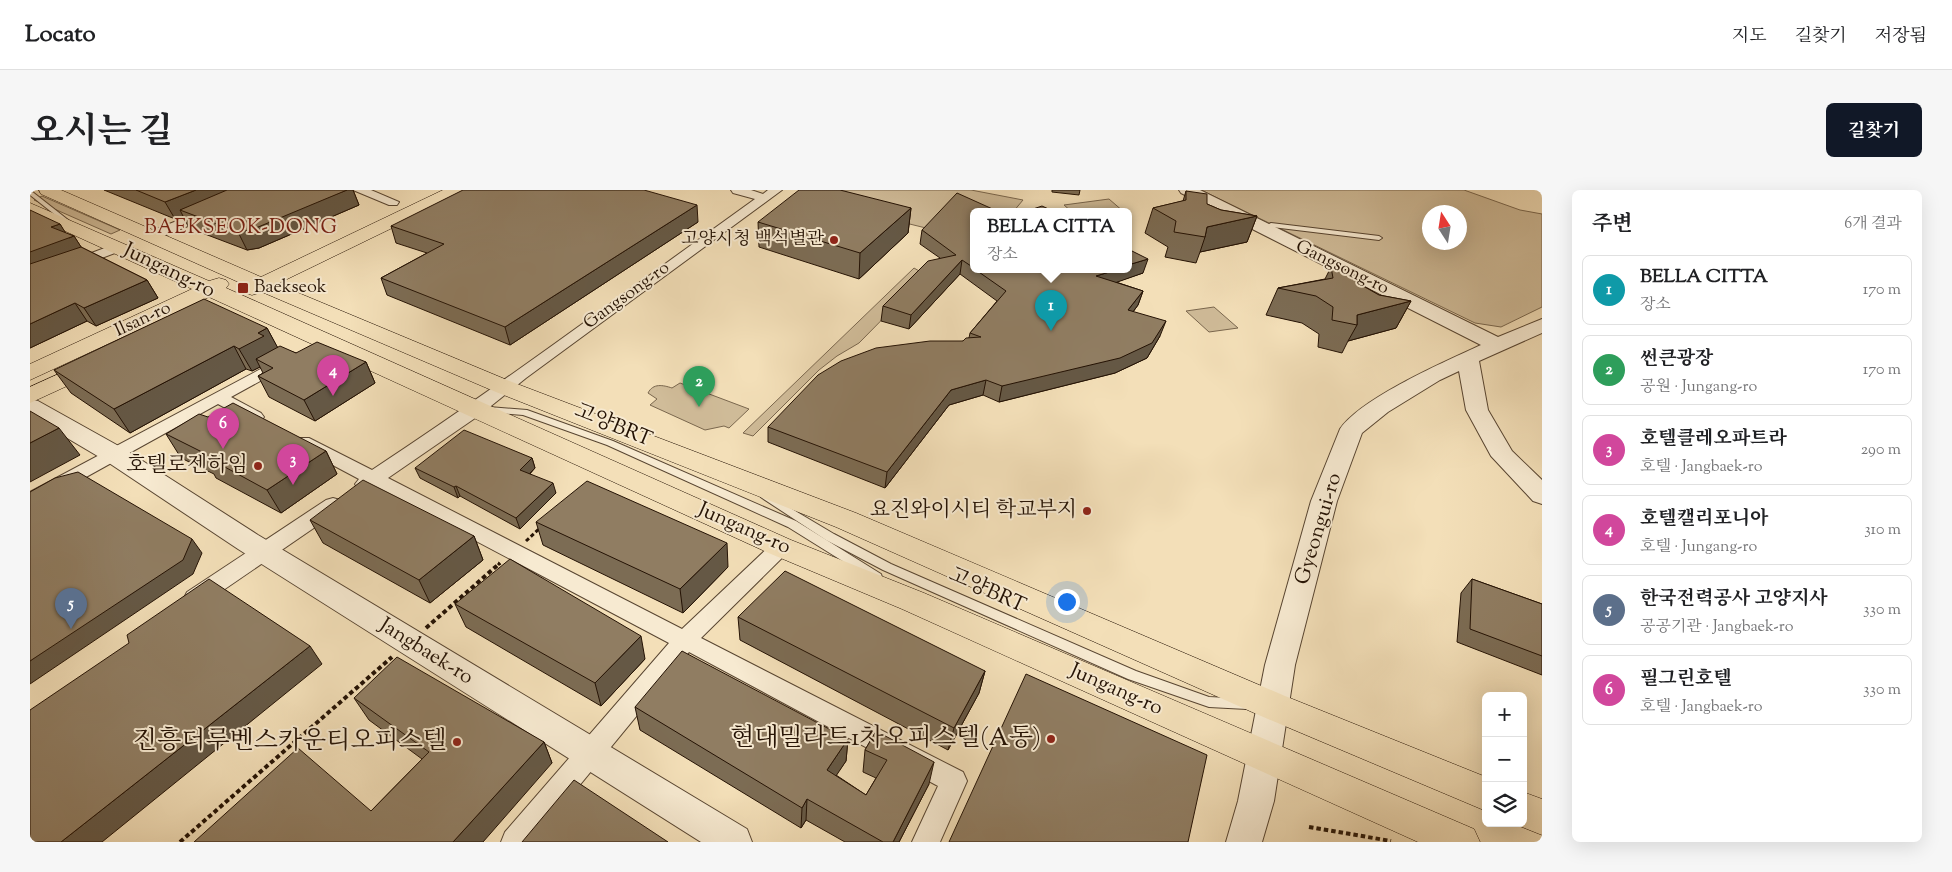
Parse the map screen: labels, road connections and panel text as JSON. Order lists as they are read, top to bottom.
{
  "streets": {
    "main road": ["Jungang-ro", "Ilsan-ro"],
    "street": ["Gangsong-ro", "Gyeongui-ro", "Jangbaek-ro"],
    "lane": ["고양BRT"]
  },
  "crossings": [
    ["Gangsong-ro", "Jungang-ro"],
    ["Gangsong-ro", "Gyeongui-ro"],
    ["Jungang-ro", "Ilsan-ro"],
    ["Jungang-ro", "고양BRT"],
    ["Jungang-ro", "Gyeongui-ro"]
  ],
  "districts": ["BAEKSEOK-DONG"],
  "places": {
    "other": [
      "고양시청 백석별관",
      "호텔로젠하임",
      "요진와이시티 학교부지",
      "현대밀라트1차오피스텔(A동)",
      "진흥더루벤스카운티오피스텔"
    ],
    "transit": ["Baekseok"]
  },
  "north": "top",
  "page": {
    "header": "Locato",
    "nav": ["지도", "길찾기", "저장됨"],
    "title": "오시는 길",
    "buttons": "길찾기",
    "heading": ["주변", "6개 결과"],
    "popup": ["BELLA CITTA", "장소"],
    "list": [
      {
        "mark": "1",
        "name": "BELLA CITTA",
        "note": "장소",
        "value": "170 m"
      },
      {
        "mark": "2",
        "name": "썬큰광장",
        "note": "공원 · Jungang-ro",
        "value": "170 m"
      },
      {
        "mark": "3",
        "name": "호텔클레오파트라",
        "note": "호텔 · Jangbaek-ro",
        "value": "290 m"
      },
      {
        "mark": "4",
        "name": "호텔캘리포니아",
        "note": "호텔 · Jungang-ro",
        "value": "310 m"
      },
      {
        "mark": "5",
        "name": "한국전력공사 고양지사",
        "note": "공공기관 · Jangbaek-ro",
        "value": "330 m"
      },
      {
        "mark": "6",
        "name": "필그린호텔",
        "note": "호텔 · Jangbaek-ro",
        "value": "330 m"
      }
    ],
    "pins": [
      "1",
      "4",
      "2",
      "6",
      "3",
      "5"
    ],
    "map_buttons": ["+", "−"]
  }
}
